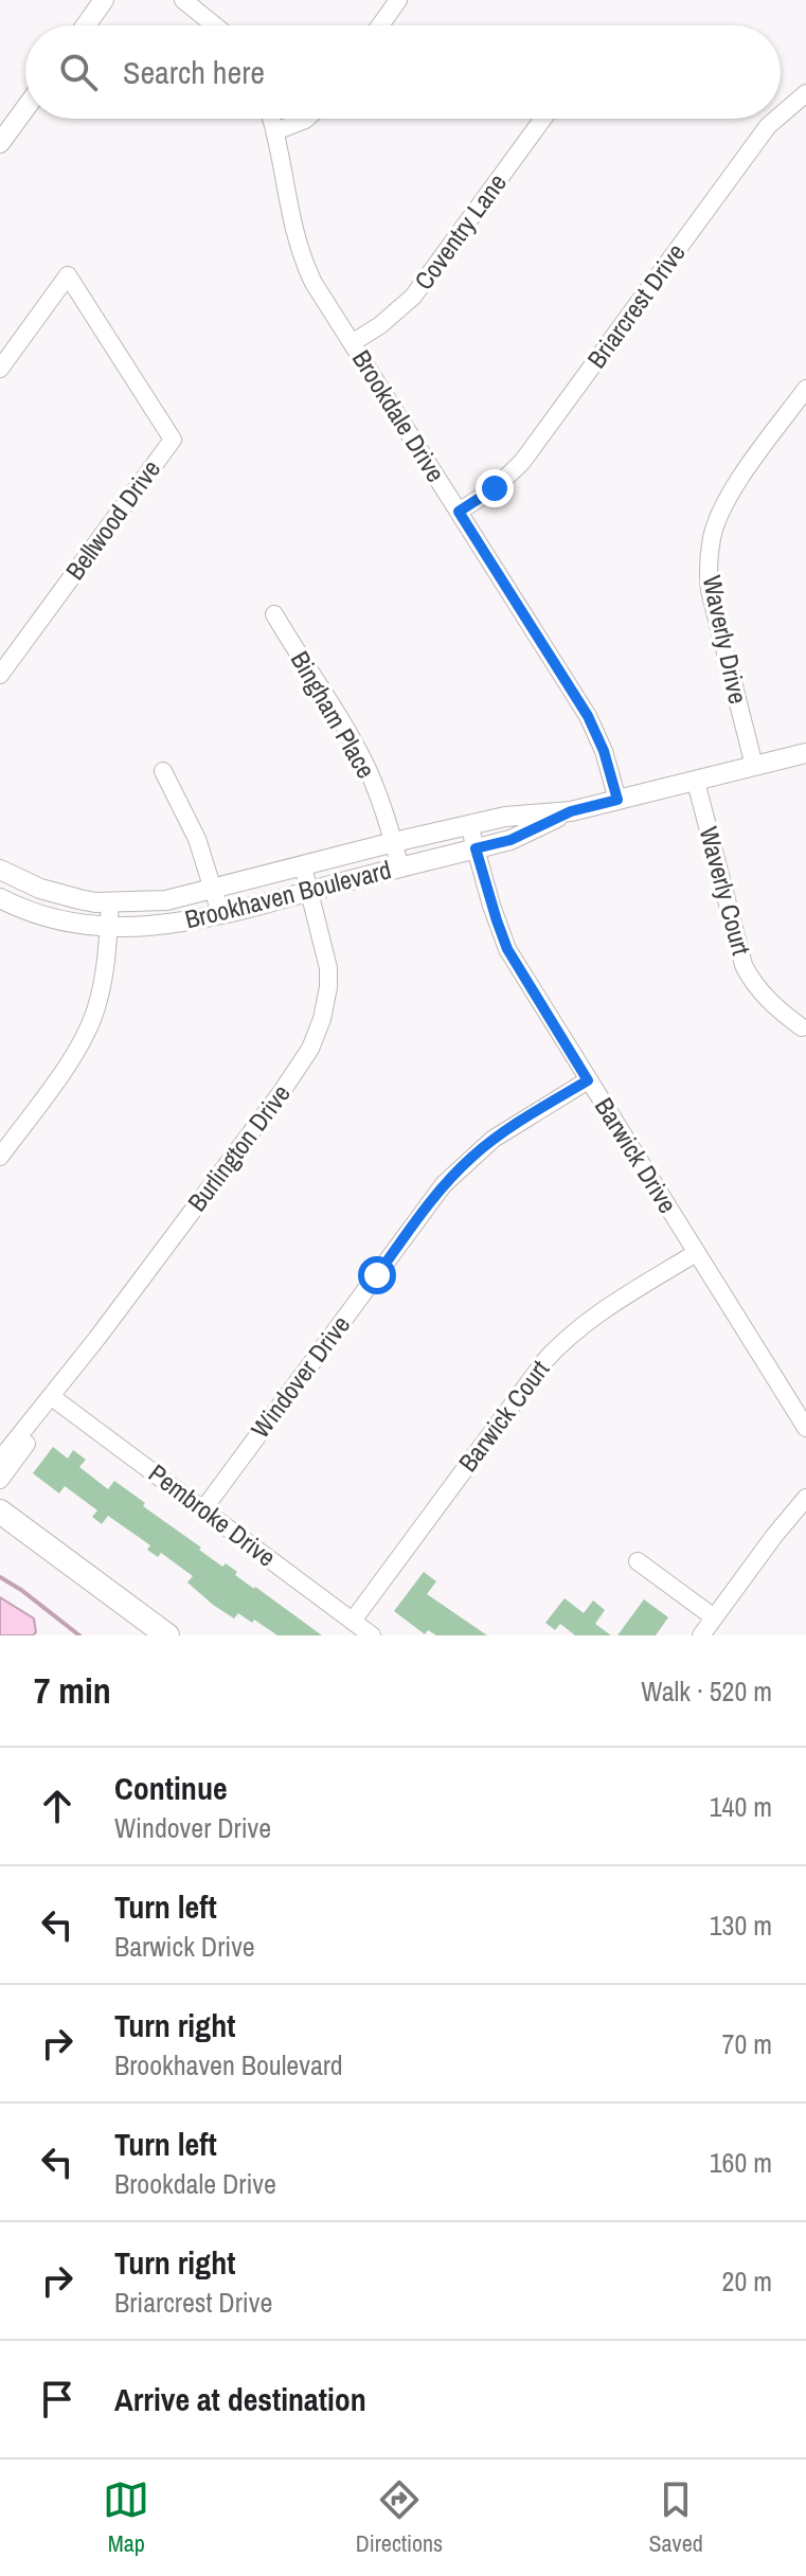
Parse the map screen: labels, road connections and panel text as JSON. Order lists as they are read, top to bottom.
{
  "streets": {
    "street": [
      "Coventry Lane",
      "Briarcrest Drive",
      "Brookdale Drive",
      "Bellwood Drive",
      "Waverly Drive",
      "Bingham Place",
      "Waverly Court",
      "Brookhaven Boulevard",
      "Burlington Drive",
      "Barwick Drive",
      "Windover Drive",
      "Barwick Court",
      "Pembroke Drive"
    ]
  },
  "crossings": [
    ["Coventry Lane", "Brookdale Drive"],
    ["Briarcrest Drive", "Brookdale Drive"],
    ["Brookdale Drive", "Brookhaven Boulevard"],
    ["Waverly Drive", "Brookhaven Boulevard"],
    ["Bingham Place", "Brookhaven Boulevard"],
    ["Waverly Court", "Brookhaven Boulevard"],
    ["Brookhaven Boulevard", "Burlington Drive"],
    ["Brookhaven Boulevard", "Barwick Drive"],
    ["Burlington Drive", "Pembroke Drive"],
    ["Barwick Drive", "Windover Drive"],
    ["Barwick Drive", "Barwick Court"],
    ["Windover Drive", "Pembroke Drive"],
    ["Barwick Court", "Pembroke Drive"]
  ],
  "page": {
    "search": "Search here",
    "heading": ["7 min", "Walk · 520 m"],
    "list": [
      ["Continue", "Windover Drive", "140 m"],
      ["Turn left", "Barwick Drive", "130 m"],
      ["Turn right", "Brookhaven Boulevard", "70 m"],
      ["Turn left", "Brookdale Drive", "160 m"],
      ["Turn right", "Briarcrest Drive", "20 m"],
      "Arrive at destination"
    ],
    "nav": ["Map", "Directions", "Saved"]
  }
}
